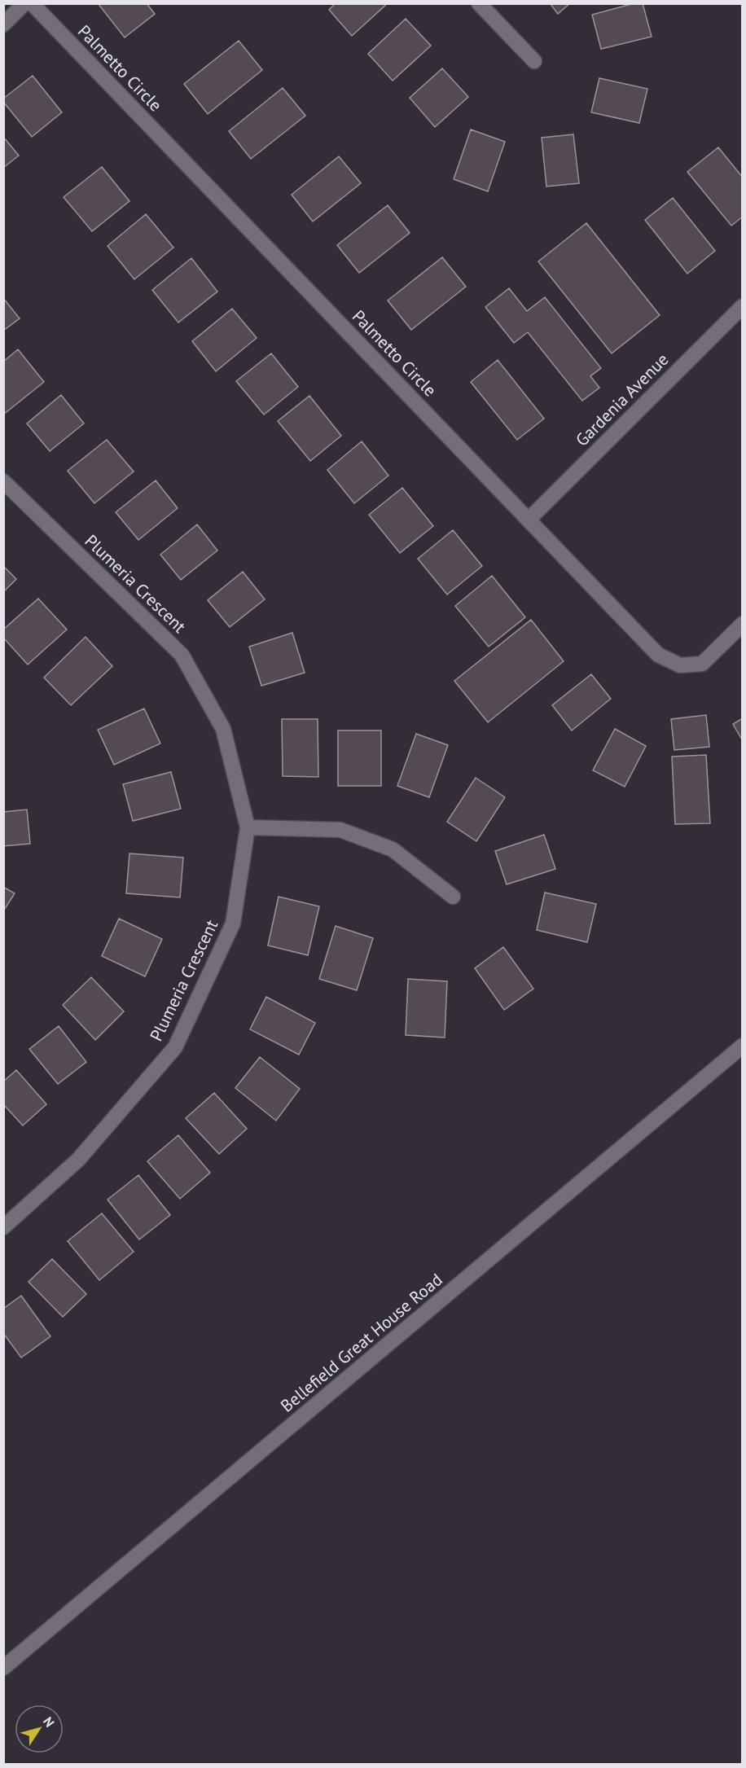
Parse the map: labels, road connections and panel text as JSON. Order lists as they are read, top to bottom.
{
  "streets": {
    "street": [
      "Palmetto Circle",
      "Gardenia Avenue",
      "Plumeria Crescent",
      "Bellefield Great House Road"
    ]
  },
  "crossings": [
    ["Palmetto Circle", "Gardenia Avenue"]
  ],
  "north": "top right"
}
